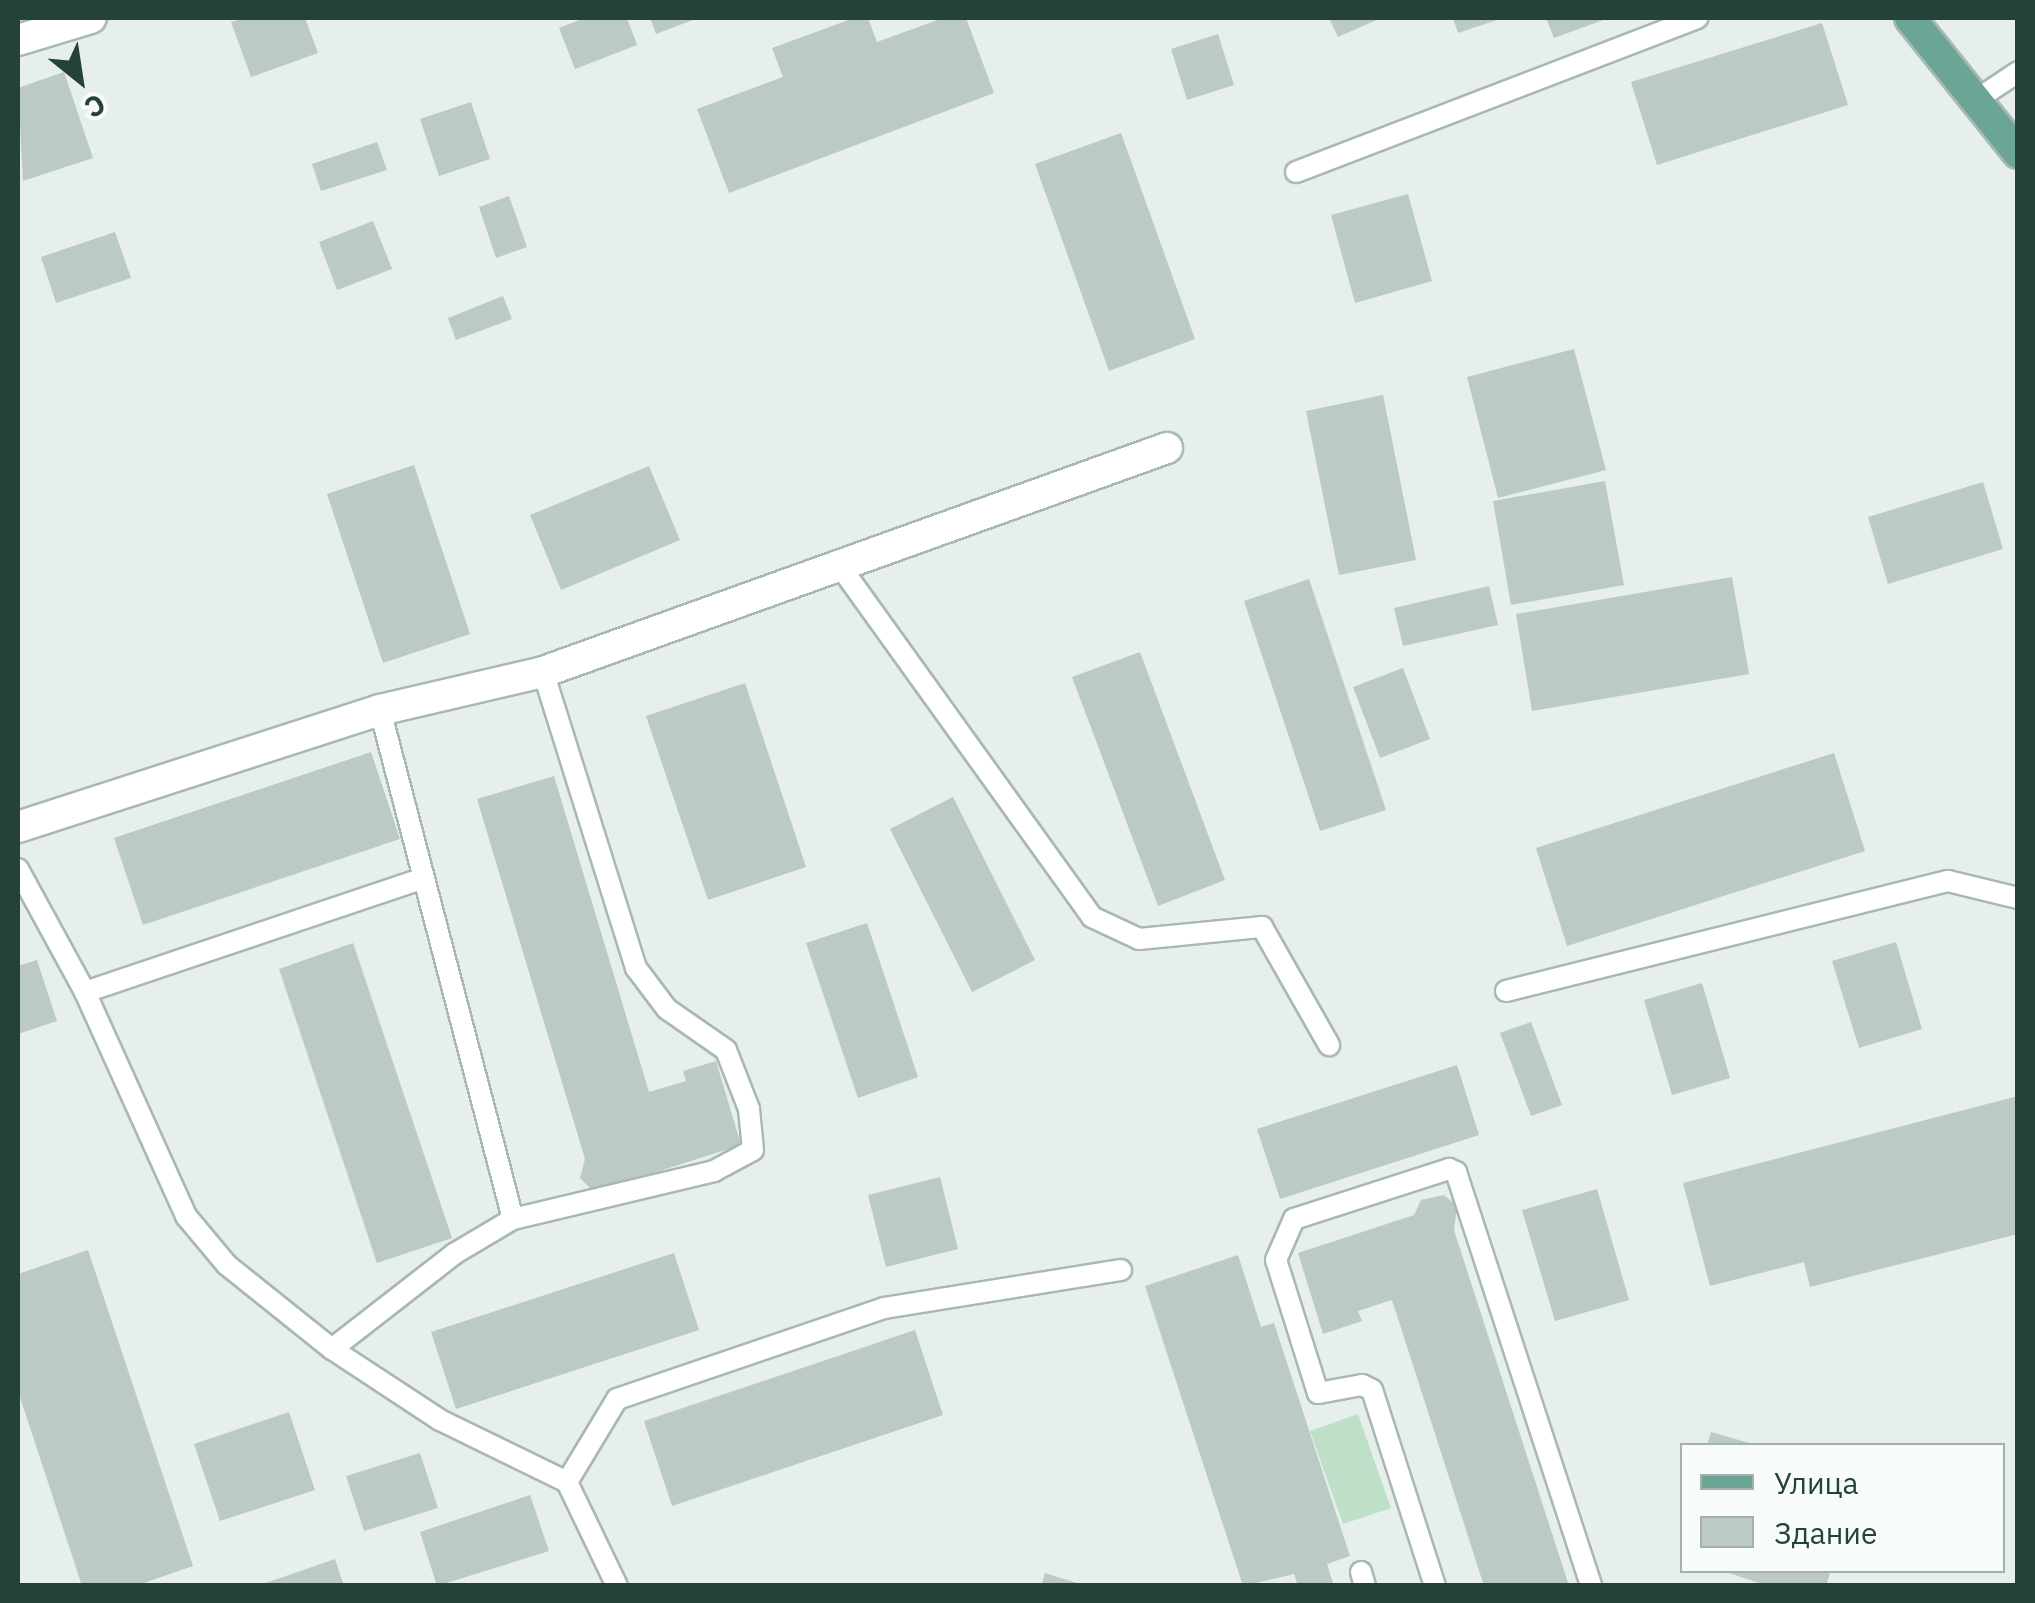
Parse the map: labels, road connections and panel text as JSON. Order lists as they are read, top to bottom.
{
  "legend": ["Улица", "Здание"],
  "north": "bottom right"
}
